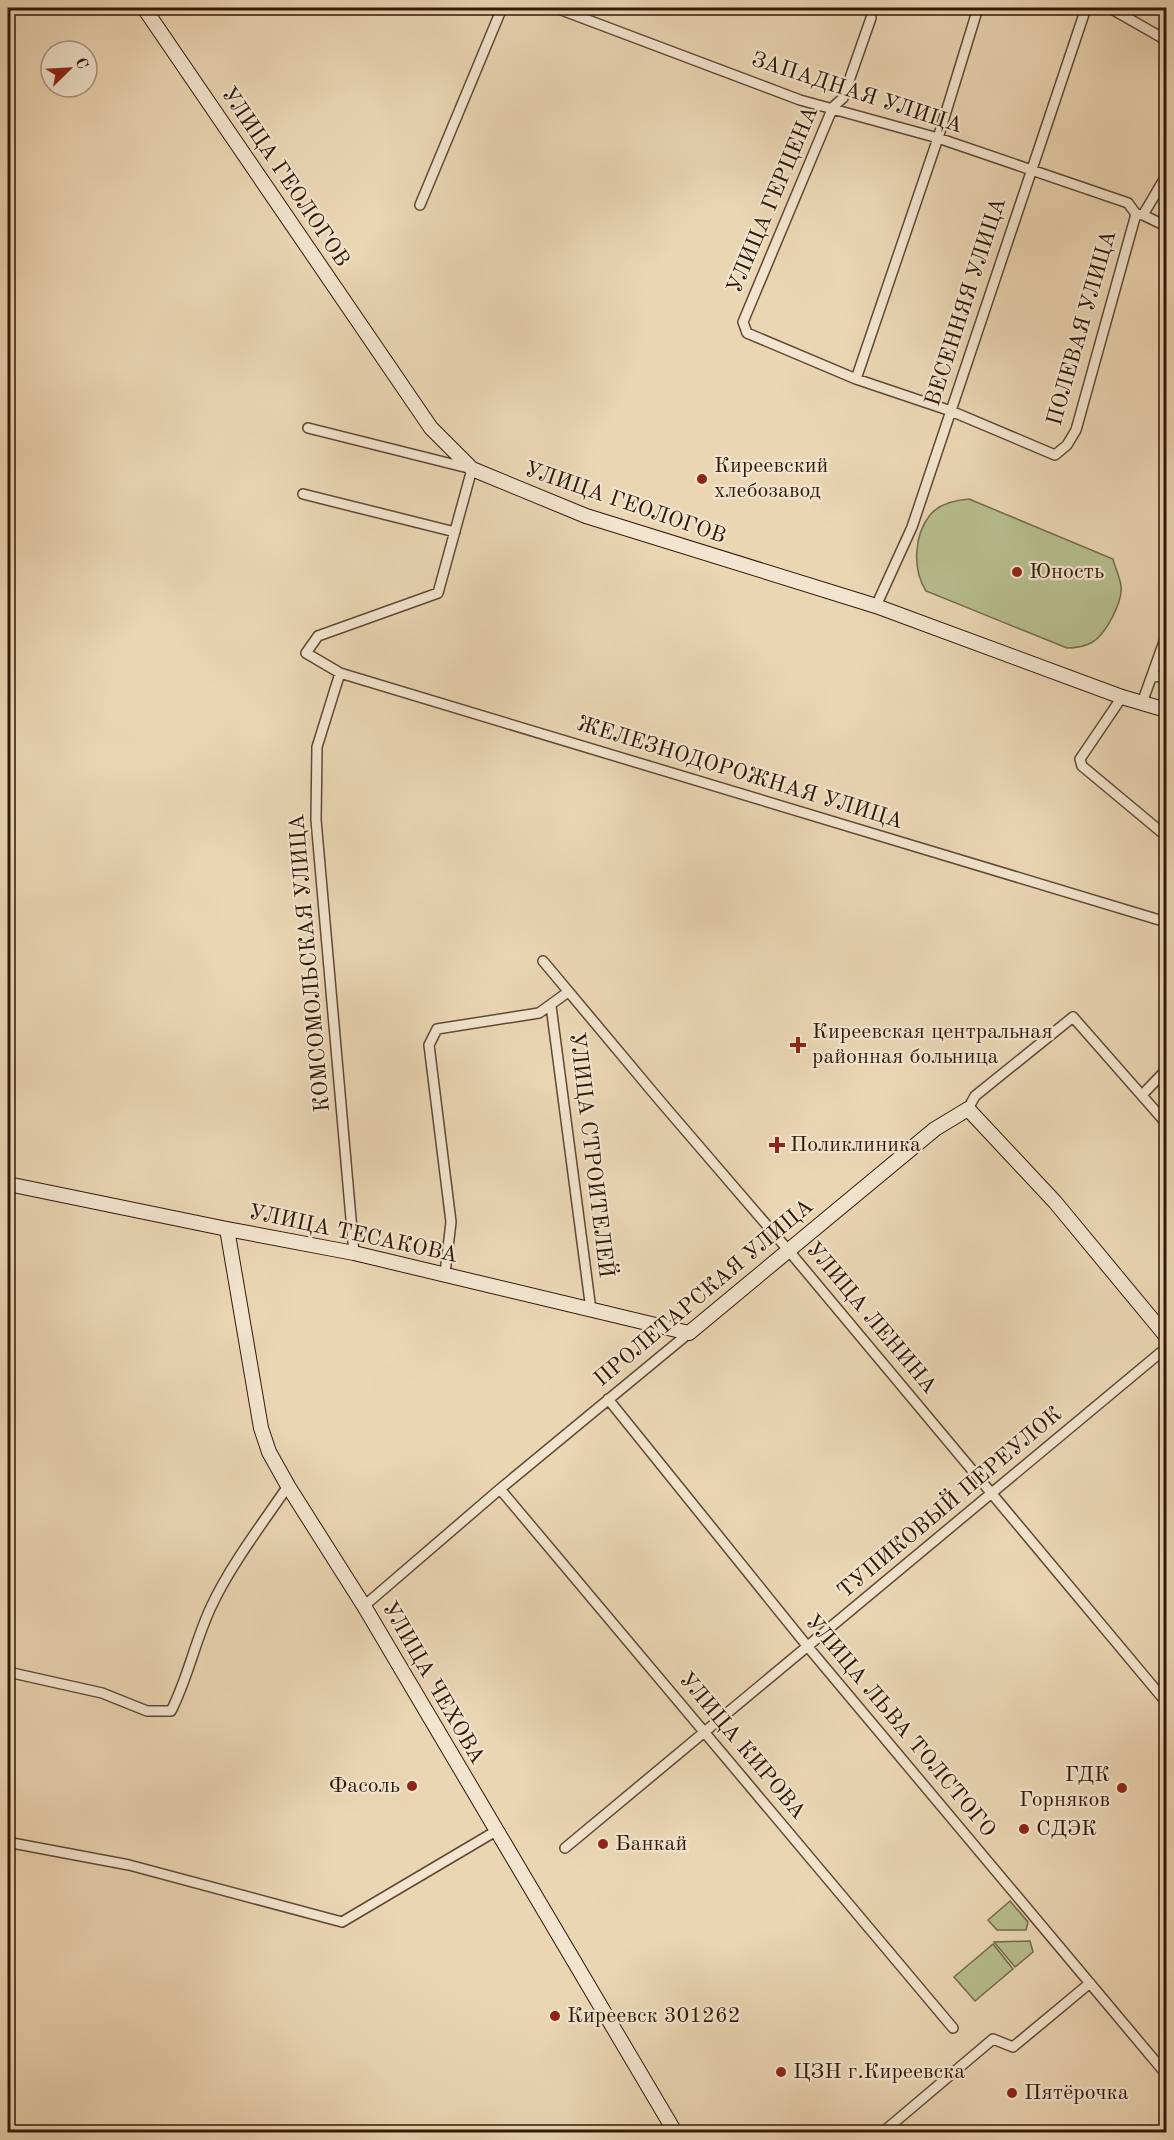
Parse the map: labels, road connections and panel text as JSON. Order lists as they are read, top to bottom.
{
  "streets": {
    "main road": [
      "УЛИЦА ГЕОЛОГОВ",
      "УЛИЦА ТЕСАКОВА",
      "ПРОЛЕТАРСКАЯ УЛИЦА",
      "УЛИЦА ЧЕХОВА"
    ],
    "street": [
      "ЗАПАДНАЯ УЛИЦА",
      "УЛИЦА ГЕРЦЕНА",
      "ВЕСЕННЯЯ УЛИЦА",
      "ПОЛЕВАЯ УЛИЦА",
      "ЖЕЛЕЗНОДОРОЖНАЯ УЛИЦА",
      "КОМСОМОЛЬСКАЯ УЛИЦА",
      "УЛИЦА СТРОИТЕЛЕЙ",
      "УЛИЦА ЛЕНИНА",
      "ТУПИКОВЫЙ ПЕРЕУЛОК",
      "УЛИЦА ЛЬВА ТОЛСТОГО",
      "УЛИЦА КИРОВА"
    ]
  },
  "crossings": [
    ["ЗАПАДНАЯ УЛИЦА", "УЛИЦА ГЕРЦЕНА"],
    ["ЗАПАДНАЯ УЛИЦА", "ВЕСЕННЯЯ УЛИЦА"],
    ["ЗАПАДНАЯ УЛИЦА", "ПОЛЕВАЯ УЛИЦА"],
    ["УЛИЦА ГЕОЛОГОВ", "ВЕСЕННЯЯ УЛИЦА"],
    ["ВЕСЕННЯЯ УЛИЦА", "ПОЛЕВАЯ УЛИЦА"],
    ["ЖЕЛЕЗНОДОРОЖНАЯ УЛИЦА", "КОМСОМОЛЬСКАЯ УЛИЦА"],
    ["КОМСОМОЛЬСКАЯ УЛИЦА", "УЛИЦА ТЕСАКОВА"],
    ["УЛИЦА СТРОИТЕЛЕЙ", "УЛИЦА ТЕСАКОВА"],
    ["УЛИЦА СТРОИТЕЛЕЙ", "УЛИЦА ЛЕНИНА"],
    ["УЛИЦА ТЕСАКОВА", "ПРОЛЕТАРСКАЯ УЛИЦА"],
    ["УЛИЦА ТЕСАКОВА", "УЛИЦА ЧЕХОВА"],
    ["ПРОЛЕТАРСКАЯ УЛИЦА", "УЛИЦА ЛЕНИНА"],
    ["ПРОЛЕТАРСКАЯ УЛИЦА", "УЛИЦА ЧЕХОВА"],
    ["ПРОЛЕТАРСКАЯ УЛИЦА", "УЛИЦА ЛЬВА ТОЛСТОГО"],
    ["ПРОЛЕТАРСКАЯ УЛИЦА", "УЛИЦА КИРОВА"],
    ["УЛИЦА ЛЕНИНА", "ТУПИКОВЫЙ ПЕРЕУЛОК"],
    ["ТУПИКОВЫЙ ПЕРЕУЛОК", "УЛИЦА ЛЬВА ТОЛСТОГО"],
    ["ТУПИКОВЫЙ ПЕРЕУЛОК", "УЛИЦА КИРОВА"]
  ],
  "places": {
    "other": [
      "Киреевский хлебозавод",
      "Юность",
      "Фасоль",
      "ГДК Горняков",
      "СДЭК",
      "Банкай",
      "Киреевск 301262",
      "ЦЗН г.Киреевска",
      "Пятёрочка"
    ],
    "health": ["Киреевская центральная районная больница", "Поликлиника"]
  },
  "north": "top right"
}
